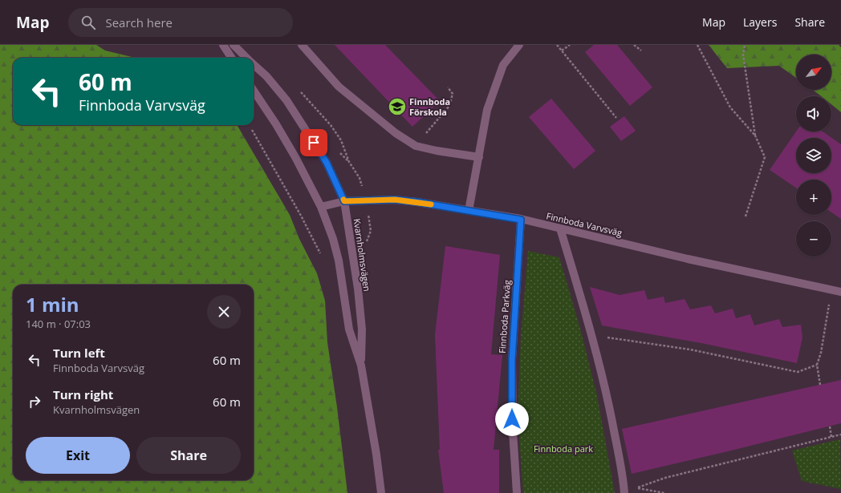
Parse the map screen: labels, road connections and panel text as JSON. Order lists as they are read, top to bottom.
{
  "streets": {
    "street": ["Finnboda Varvsväg", "Kvarnholmsvägen", "Finnboda Parkväg"]
  },
  "crossings": [
    ["Finnboda Varvsväg", "Kvarnholmsvägen"],
    ["Finnboda Varvsväg", "Finnboda Parkväg"]
  ],
  "parks": ["Finnboda park"],
  "places": {
    "school or university": ["Finnboda Förskola"]
  },
  "north": "top right",
  "page": {
    "header": "Map",
    "search": "Search here",
    "nav": ["Map", "Layers", "Share"],
    "map_buttons": ["+", "−"],
    "turn": ["60 m", "Finnboda Varvsväg"],
    "heading": ["1 min", "140 m · 07:03"],
    "list": [
      {
        "name": "Turn left",
        "note": "Finnboda Varvsväg",
        "value": "60 m"
      },
      {
        "name": "Turn right",
        "note": "Kvarnholmsvägen",
        "value": "60 m"
      }
    ],
    "buttons": ["Exit", "Share"]
  }
}
